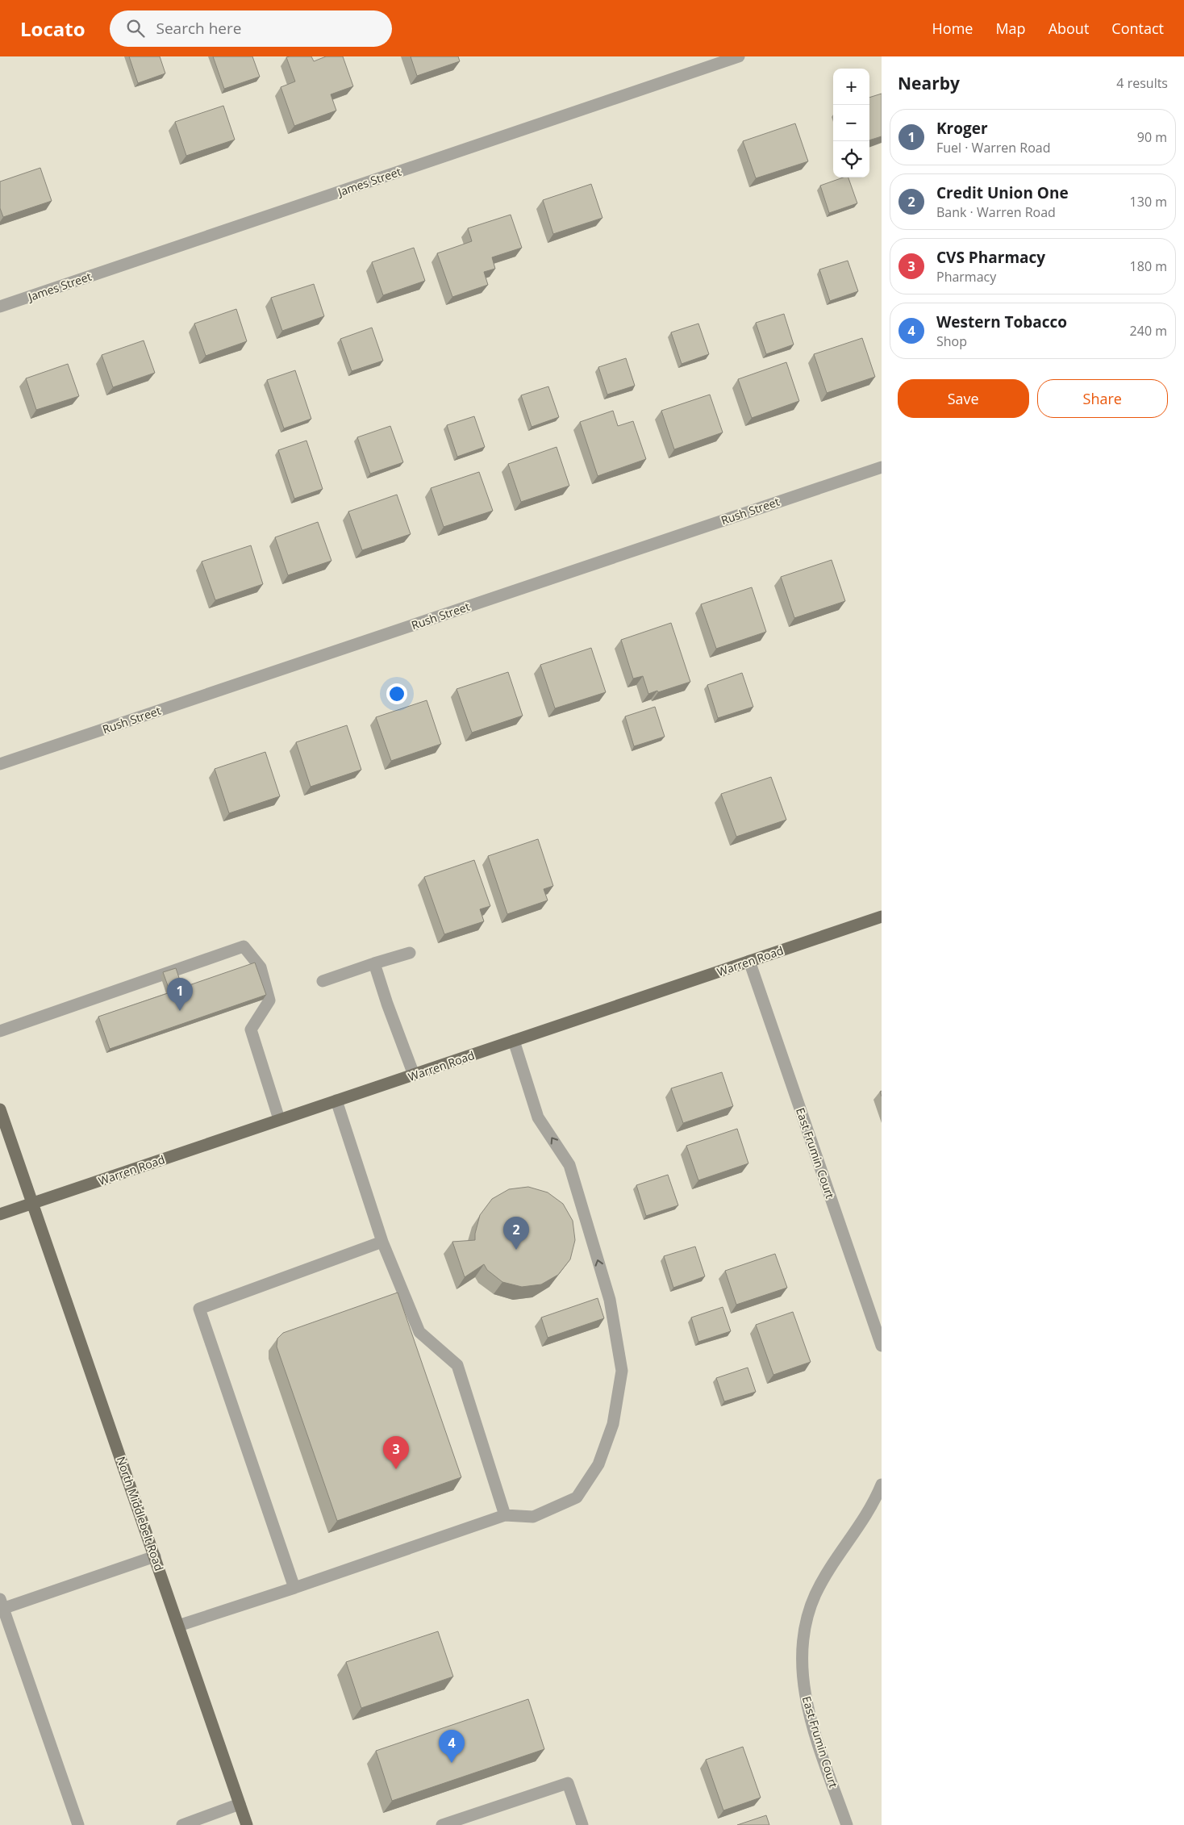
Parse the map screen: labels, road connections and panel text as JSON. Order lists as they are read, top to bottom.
{
  "streets": {
    "main road": ["Warren Road", "North Middlebelt Road"],
    "street": ["James Street", "Rush Street", "East Frumin Court"]
  },
  "crossings": [
    ["Warren Road", "East Frumin Court"],
    ["Warren Road", "North Middlebelt Road"]
  ],
  "page": {
    "header": "Locato",
    "search": "Search here",
    "nav": [
      "Home",
      "Map",
      "About",
      "Contact"
    ],
    "heading": ["Nearby", "4 results"],
    "map_buttons": ["+", "−"],
    "list": [
      {
        "mark": "1",
        "name": "Kroger",
        "note": "Fuel · Warren Road",
        "value": "90 m"
      },
      {
        "mark": "2",
        "name": "Credit Union One",
        "note": "Bank · Warren Road",
        "value": "130 m"
      },
      {
        "mark": "3",
        "name": "CVS Pharmacy",
        "note": "Pharmacy",
        "value": "180 m"
      },
      {
        "mark": "4",
        "name": "Western Tobacco",
        "note": "Shop",
        "value": "240 m"
      }
    ],
    "buttons": ["Save", "Share"],
    "pins": [
      "1",
      "2",
      "3",
      "4"
    ]
  }
}
